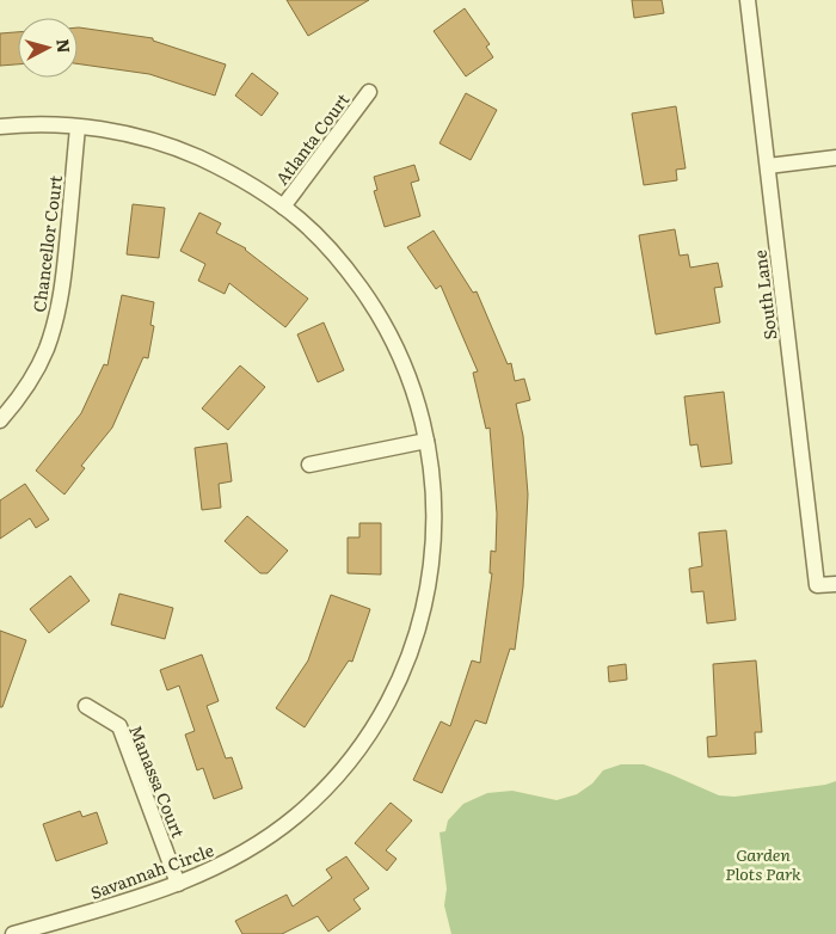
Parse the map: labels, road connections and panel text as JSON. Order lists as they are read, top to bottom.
{
  "streets": {
    "street": [
      "Atlanta Court",
      "Chancellor Court",
      "South Lane",
      "Manassa Court",
      "Savannah Circle"
    ]
  },
  "crossings": [
    ["Atlanta Court", "Savannah Circle"],
    ["Chancellor Court", "Savannah Circle"],
    ["Manassa Court", "Savannah Circle"]
  ],
  "parks": ["Garden Plots Park"],
  "north": "right"
}
